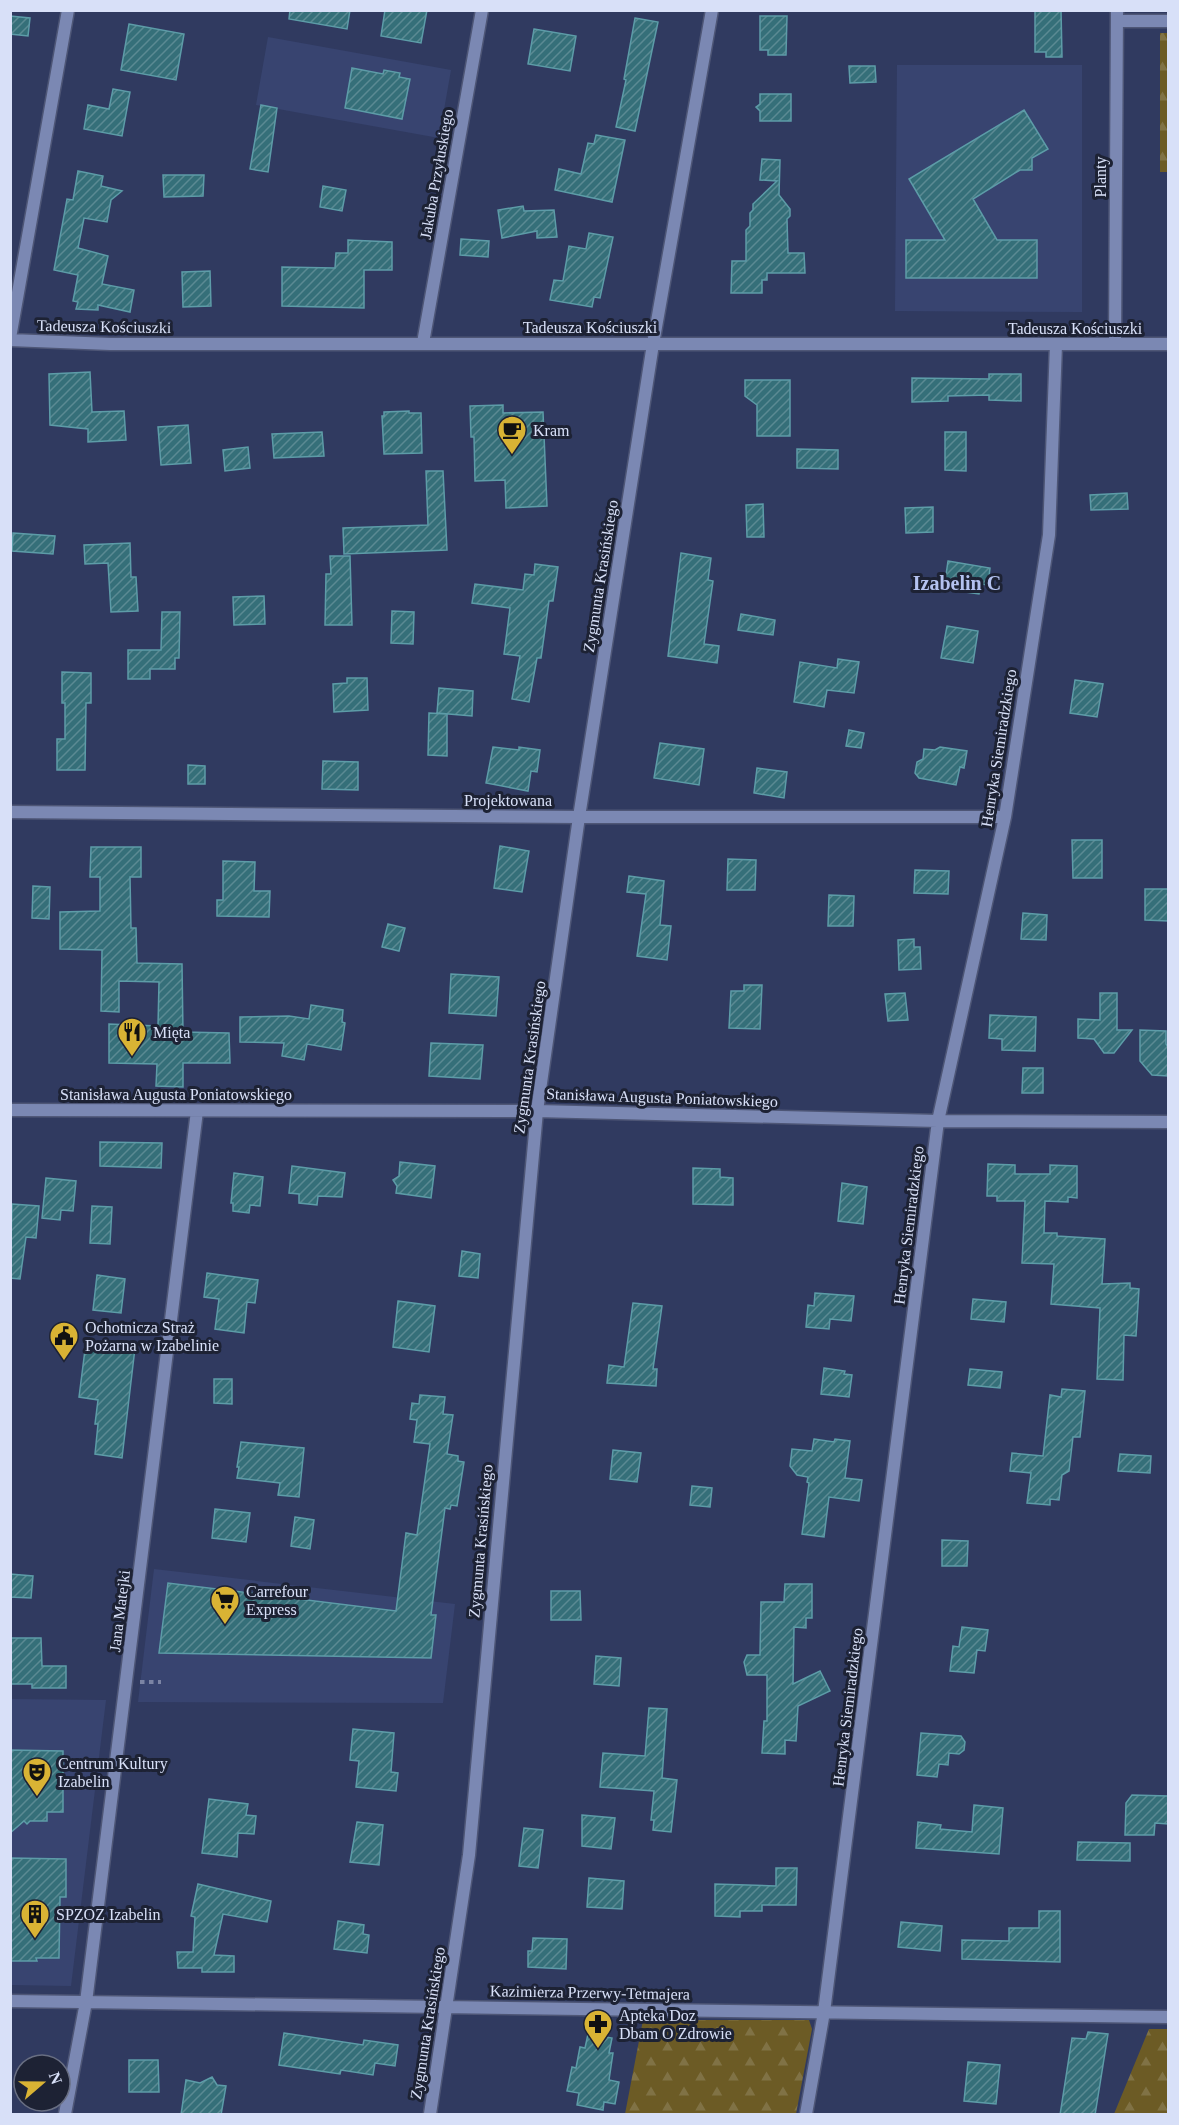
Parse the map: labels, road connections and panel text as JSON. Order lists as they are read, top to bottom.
{
  "streets": {
    "street": [
      "Jakuba Przyłuskiego",
      "Planty",
      "Tadeusza Kościuszki",
      "Zygmunta Krasińskiego",
      "Henryka Siemiradzkiego",
      "Projektowana",
      "Stanisława Augusta Poniatowskiego",
      "Jana Matejki",
      "Kazimierza Przerwy-Tetmajera"
    ]
  },
  "crossings": [
    ["Jakuba Przyłuskiego", "Tadeusza Kościuszki"],
    ["Planty", "Tadeusza Kościuszki"],
    ["Tadeusza Kościuszki", "Zygmunta Krasińskiego"],
    ["Tadeusza Kościuszki", "Henryka Siemiradzkiego"],
    ["Zygmunta Krasińskiego", "Projektowana"],
    ["Zygmunta Krasińskiego", "Stanisława Augusta Poniatowskiego"],
    ["Zygmunta Krasińskiego", "Kazimierza Przerwy-Tetmajera"],
    ["Henryka Siemiradzkiego", "Projektowana"],
    ["Henryka Siemiradzkiego", "Stanisława Augusta Poniatowskiego"],
    ["Henryka Siemiradzkiego", "Kazimierza Przerwy-Tetmajera"],
    ["Stanisława Augusta Poniatowskiego", "Jana Matejki"],
    ["Jana Matejki", "Kazimierza Przerwy-Tetmajera"]
  ],
  "districts": ["Izabelin C"],
  "places": {
    "cafe": ["Kram"],
    "restaurant": ["Mięta"],
    "public building": ["Ochotnicza Straż Pożarna w Izabelinie"],
    "supermarket": ["Carrefour Express"],
    "theatre": ["Centrum Kultury Izabelin"],
    "building": ["SPZOZ Izabelin"],
    "pharmacy": ["Apteka Doz Dbam O Zdrowie"]
  },
  "north": "right"
}
